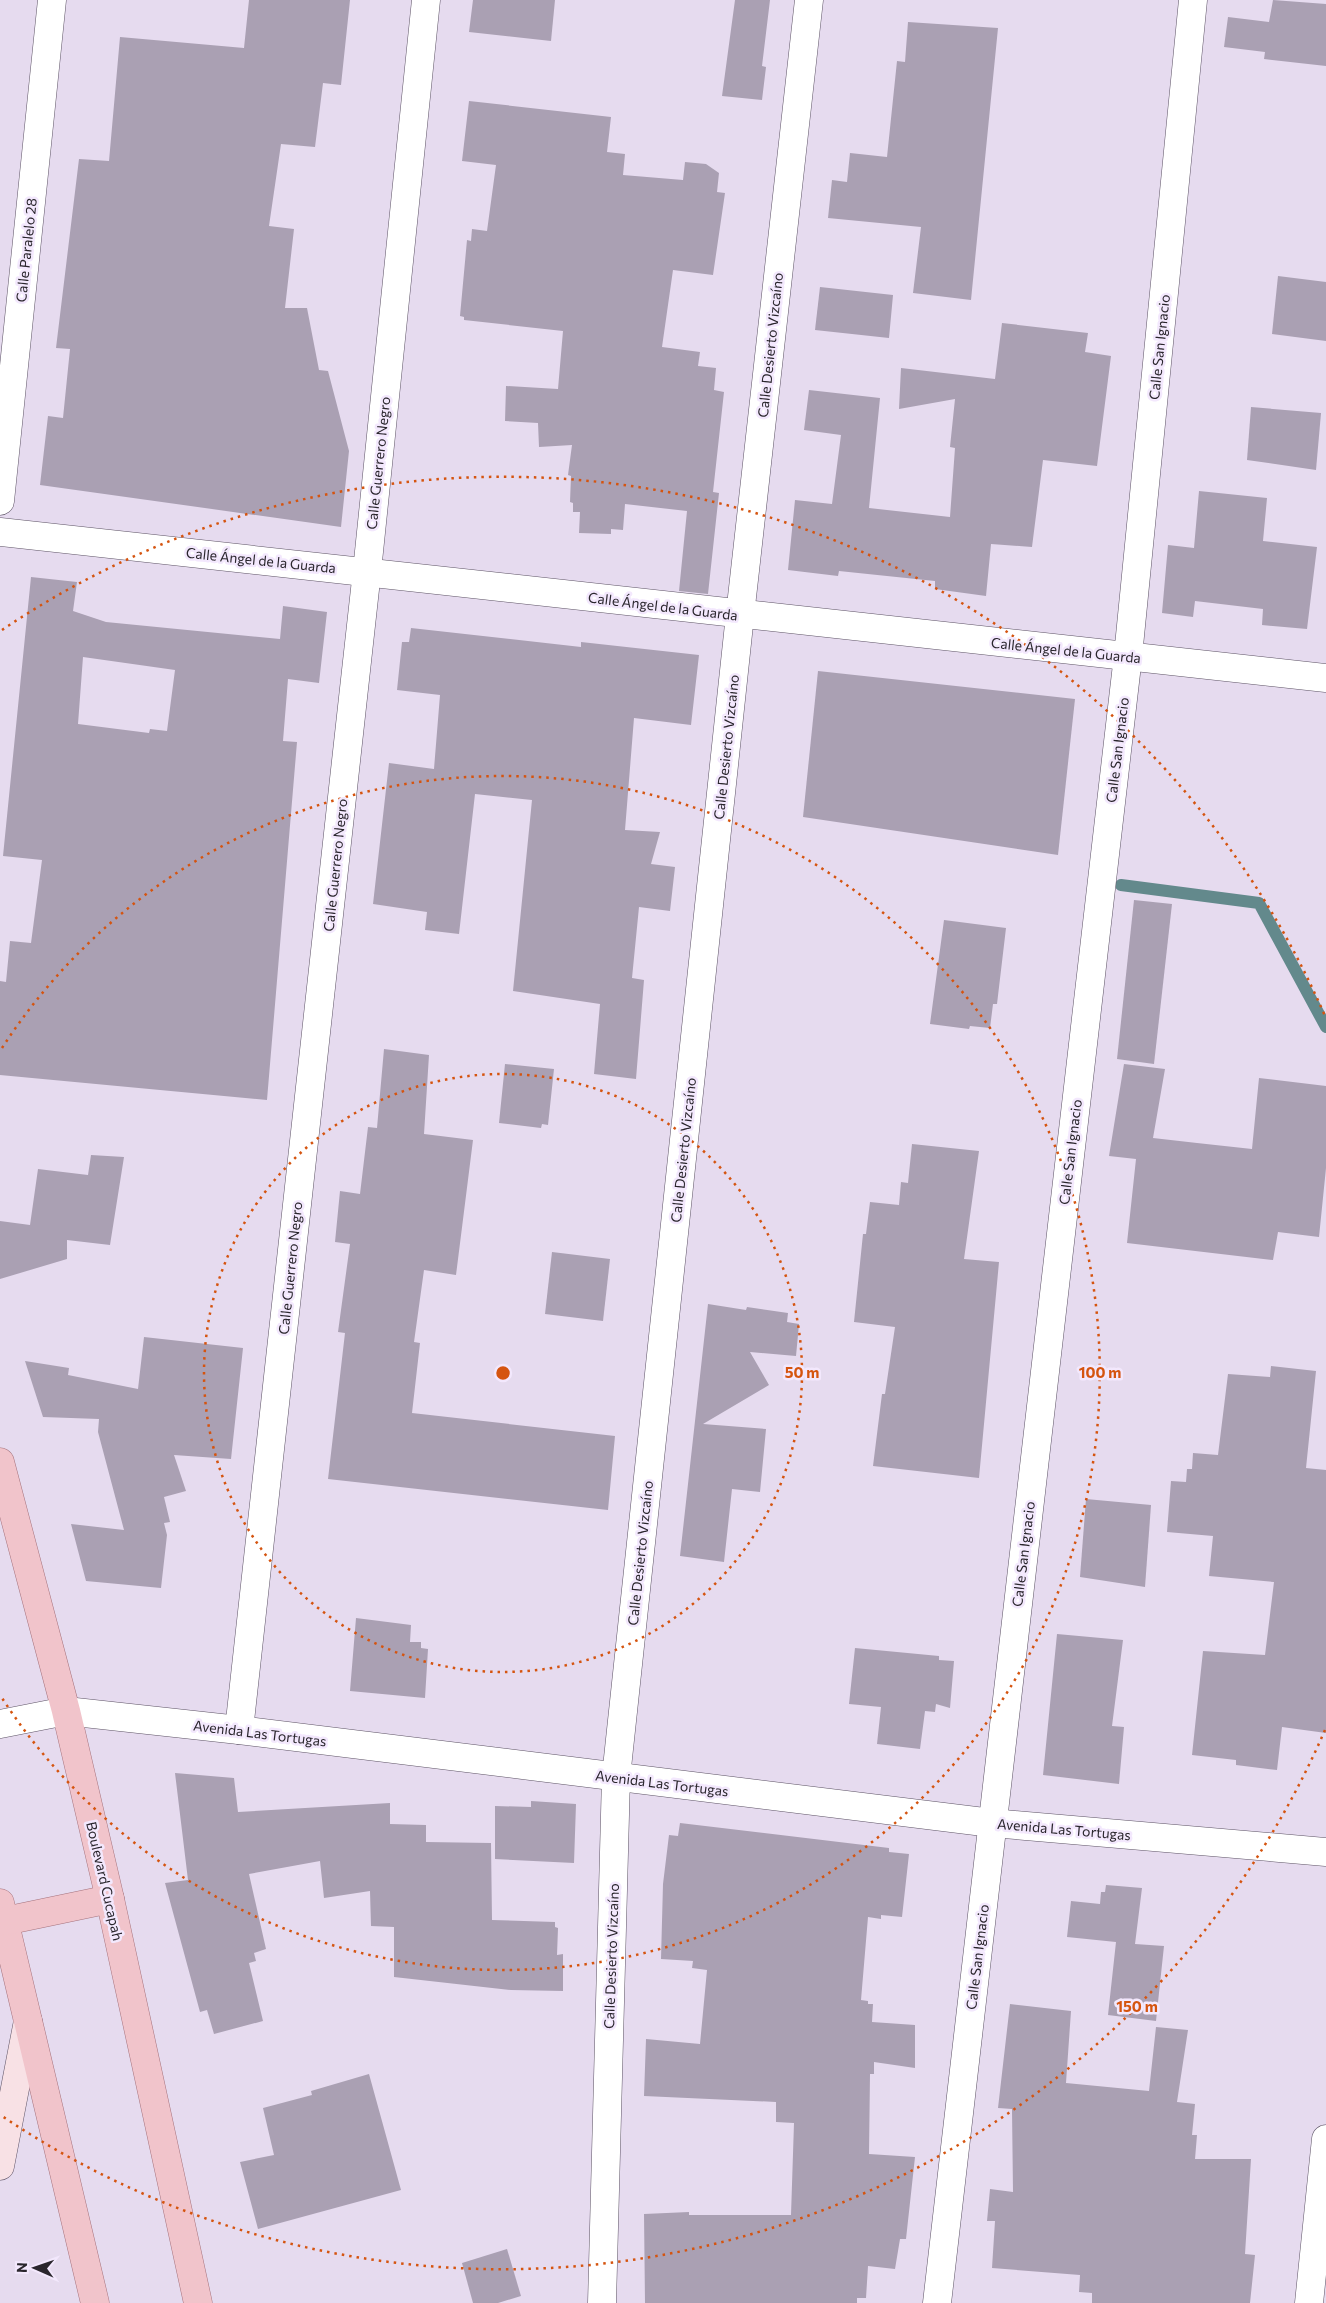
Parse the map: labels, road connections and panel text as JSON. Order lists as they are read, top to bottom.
{
  "streets": {
    "main road": ["Boulevard Cucapah"],
    "street": [
      "Calle Paralelo 28",
      "Calle Desierto Vizcaíno",
      "Calle San Ignacio",
      "Calle Guerrero Negro",
      "Calle Ángel de la Guarda",
      "Avenida Las Tortugas"
    ]
  },
  "crossings": [
    ["Calle Desierto Vizcaíno", "Calle Ángel de la Guarda"],
    ["Calle Desierto Vizcaíno", "Avenida Las Tortugas"],
    ["Calle San Ignacio", "Calle Ángel de la Guarda"],
    ["Calle San Ignacio", "Avenida Las Tortugas"],
    ["Calle Guerrero Negro", "Calle Ángel de la Guarda"],
    ["Calle Guerrero Negro", "Avenida Las Tortugas"],
    ["Avenida Las Tortugas", "Boulevard Cucapah"]
  ],
  "north": "left",
  "rings": ["50 m", "100 m", "150 m"]
}
